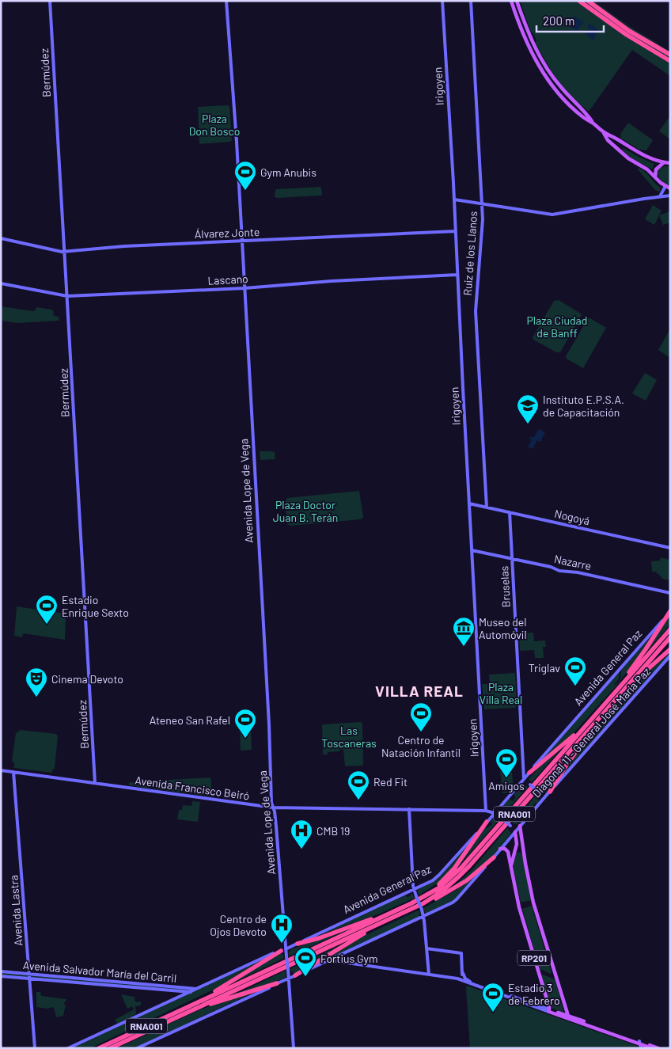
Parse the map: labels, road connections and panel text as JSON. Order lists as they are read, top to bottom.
{
  "streets": {
    "highway": ["Avenida General Paz", "RNA001"],
    "main road": ["RP201"],
    "street": [
      "Bermúdez",
      "Irigoyen",
      "Álvarez Jonte",
      "Ruiz de los Llanos",
      "Lascano",
      "Avenida Lope de Vega",
      "Nogoyá",
      "Nazarre",
      "Bruselas",
      "Diagonal 11 - General José María Paz",
      "Avenida Francisco Beiró",
      "Avenida Lastra",
      "Avenida Salvador María del Carril"
    ]
  },
  "crossings": [
    ["Bermúdez", "Álvarez Jonte"],
    ["Bermúdez", "Lascano"],
    ["Bermúdez", "Avenida Francisco Beiró"],
    ["Irigoyen", "Álvarez Jonte"],
    ["Irigoyen", "Lascano"],
    ["Irigoyen", "Nogoyá"],
    ["Irigoyen", "Nazarre"],
    ["Irigoyen", "Avenida Francisco Beiró"],
    ["Álvarez Jonte", "Avenida Lope de Vega"],
    ["Ruiz de los Llanos", "Nogoyá"],
    ["Lascano", "Avenida Lope de Vega"],
    ["Avenida Lope de Vega", "Avenida General Paz"],
    ["Avenida Lope de Vega", "Diagonal 11 - General José María Paz"],
    ["Avenida Lope de Vega", "Avenida Francisco Beiró"],
    ["Nogoyá", "Bruselas"],
    ["Nazarre", "Bruselas"],
    ["Bruselas", "Avenida General Paz"],
    ["Avenida General Paz", "Avenida Francisco Beiró"],
    ["Avenida General Paz", "Avenida Salvador María del Carril"],
    ["Diagonal 11 - General José María Paz", "Avenida Francisco Beiró"],
    ["Diagonal 11 - General José María Paz", "RP201"],
    ["Avenida Francisco Beiró", "Avenida Lastra"],
    ["Avenida Lastra", "Avenida Salvador María del Carril"]
  ],
  "districts": ["VILLA REAL"],
  "parks": [
    "Plaza Don Bosco",
    "Plaza Ciudad de Banff",
    "Plaza Doctor Juan B. Terán",
    "Plaza Villa Real",
    "Las Toscaneras"
  ],
  "places": {
    "sports": [
      "Gym Anubis",
      "Estadio Enrique Sexto",
      "Triglav",
      "Centro de Natación Infantil",
      "Ateneo San Rafel",
      "Amigos",
      "Red Fit",
      "Fortius Gym",
      "Estadio 3 de Febrero"
    ],
    "school or university": ["Instituto E.P.S.A. de Capacitación"],
    "museum": ["Museo del Automóvil"],
    "theatre": ["Cinema Devoto"],
    "hospital": ["CMB 19", "Centro de Ojos Devoto"]
  },
  "scale_bar": "200 m"
}
